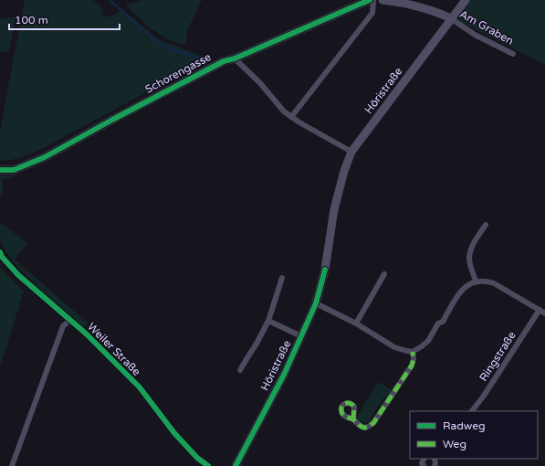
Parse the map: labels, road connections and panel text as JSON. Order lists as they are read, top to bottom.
{
  "streets": {
    "main road": ["Schorengasse", "Höristraße"],
    "street": ["Am Graben", "Weiler Straße", "Ringstraße"]
  },
  "crossings": [
    ["Am Graben", "Höristraße"]
  ],
  "legend": ["Radweg", "Weg"],
  "scale_bar": "100 m"
}
